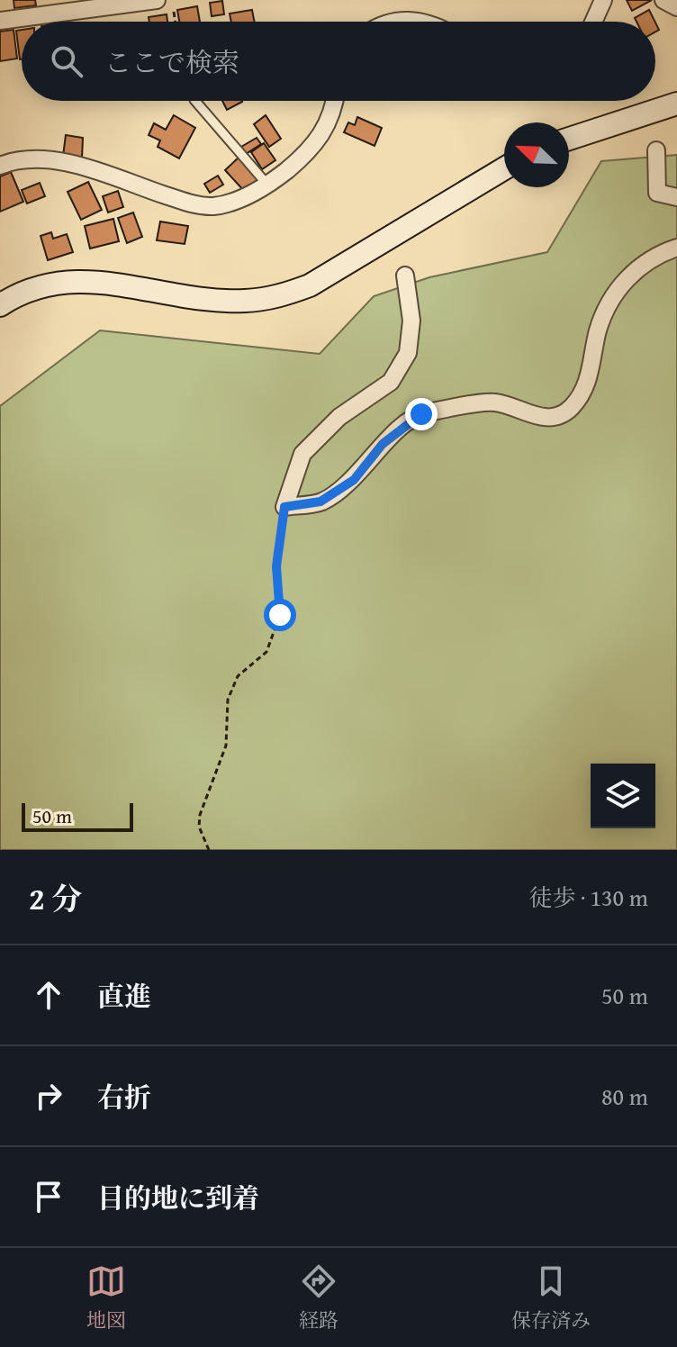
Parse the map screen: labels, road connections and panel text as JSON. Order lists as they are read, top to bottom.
{
  "scale_bar": "50 m",
  "north": "top left",
  "page": {
    "search": "ここで検索",
    "scale": "50 m",
    "heading": ["2 分", "徒歩 · 130 m"],
    "list": [
      ["直進", "50 m"],
      ["右折", "80 m"],
      "目的地に到着"
    ],
    "nav": ["地図", "経路", "保存済み"]
  }
}
